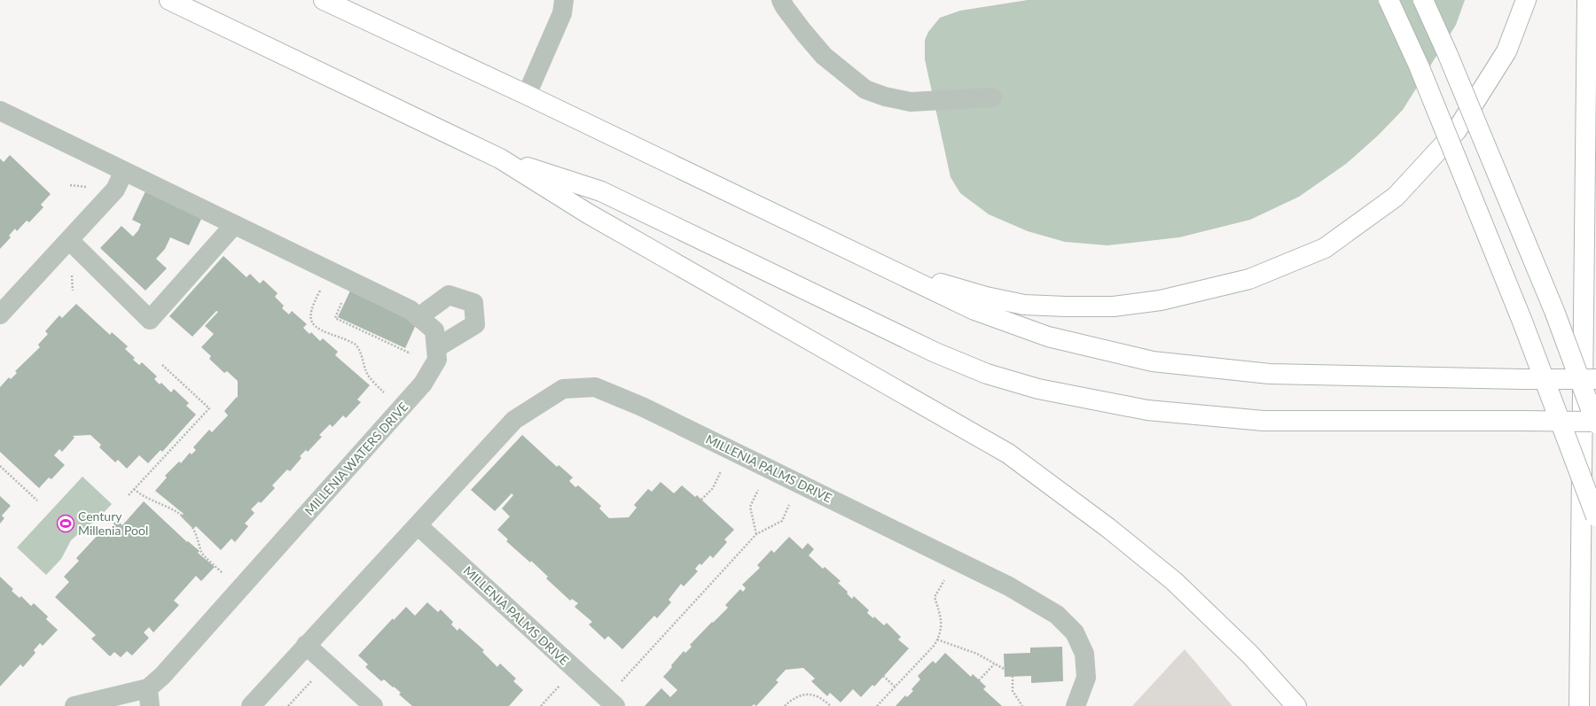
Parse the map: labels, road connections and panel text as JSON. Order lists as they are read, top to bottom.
{
  "streets": {
    "street": ["MILLENIA WATERS DRIVE", "MILLENIA PALMS DRIVE"]
  },
  "places": {
    "sports": ["Century Millenia Pool"]
  }
}
